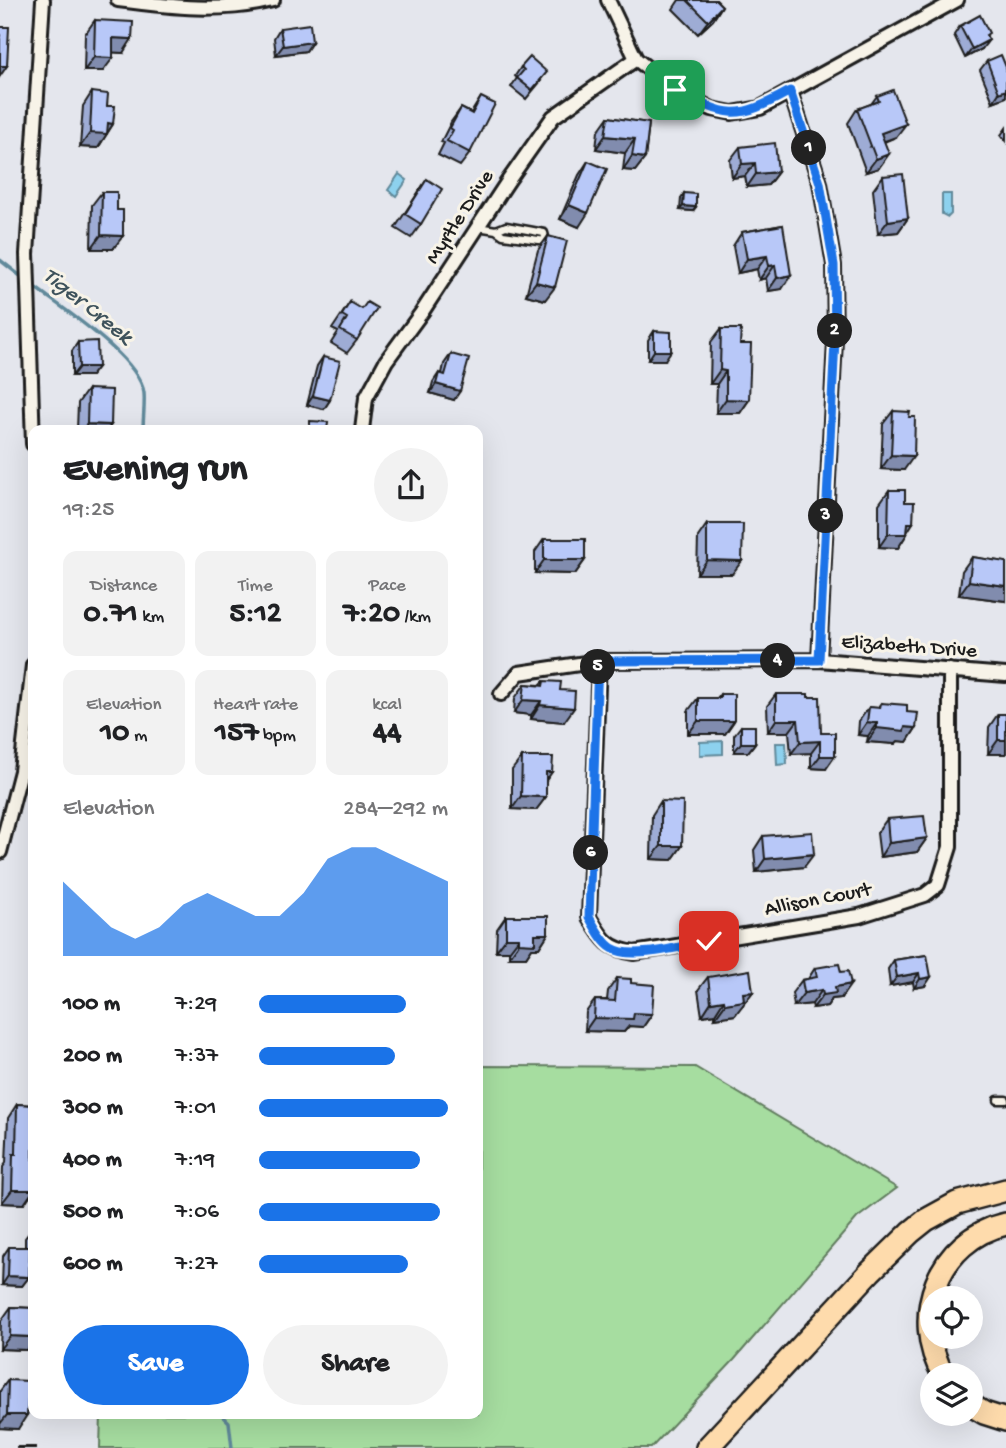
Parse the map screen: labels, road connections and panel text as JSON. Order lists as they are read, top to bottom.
{
  "streets": {
    "street": ["Myrtle Drive", "Elizabeth Drive", "Allison Court"]
  },
  "crossings": [
    ["Elizabeth Drive", "Allison Court"]
  ],
  "water": ["Tiger Creek"],
  "page": {
    "pins": [
      "1",
      "2",
      "3",
      "4",
      "5",
      "6"
    ],
    "heading": ["Evening run", "19:25"],
    "stats": [
      ["Distance", "0.71 km"],
      ["Time", "5:12"],
      ["Pace", "7:20 /km"],
      ["Elevation", "10 m"],
      ["Heart rate", "157 bpm"],
      ["kcal", "44"]
    ],
    "chart": ["Elevation", "284–292 m"],
    "list": [
      {
        "name": "100 m",
        "note": "7:29"
      },
      {
        "name": "200 m",
        "note": "7:37"
      },
      {
        "name": "300 m",
        "note": "7:01"
      },
      {
        "name": "400 m",
        "note": "7:19"
      },
      {
        "name": "500 m",
        "note": "7:06"
      },
      {
        "name": "600 m",
        "note": "7:27"
      }
    ],
    "buttons": ["Save", "Share"]
  }
}
